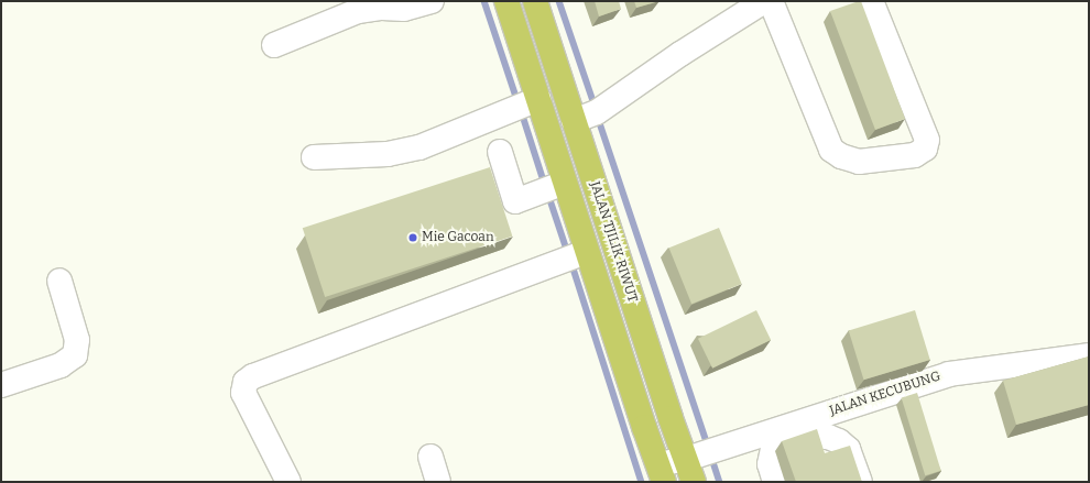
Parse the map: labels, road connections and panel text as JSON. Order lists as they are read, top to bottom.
{
  "streets": {
    "highway": ["JALAN TJILIK RIWUT"],
    "street": ["JALAN KECUBUNG"]
  },
  "crossings": [
    ["JALAN TJILIK RIWUT", "JALAN KECUBUNG"]
  ],
  "places": ["Mie Gacoan"]
}
